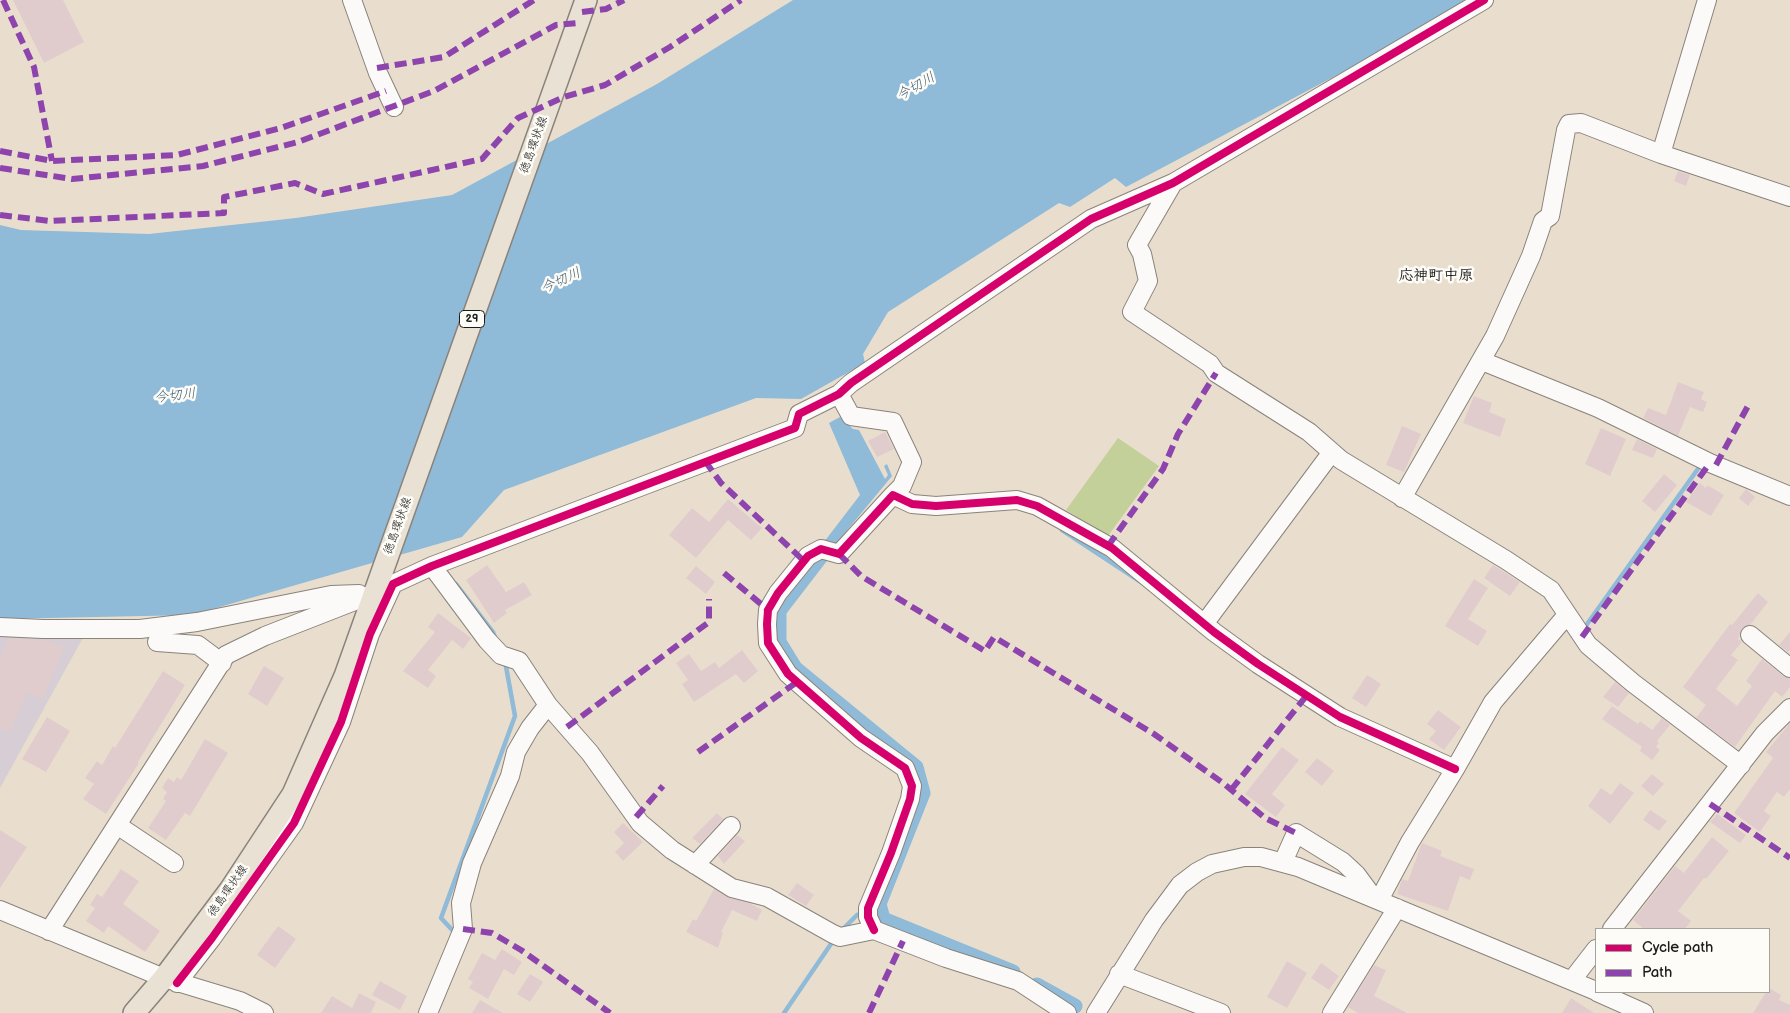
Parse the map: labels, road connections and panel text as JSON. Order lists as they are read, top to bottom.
{
  "streets": {
    "main road": ["徳島環状線", "29"]
  },
  "districts": ["応神町中原"],
  "water": ["今切川"],
  "legend": ["Cycle path", "Path"]
}
